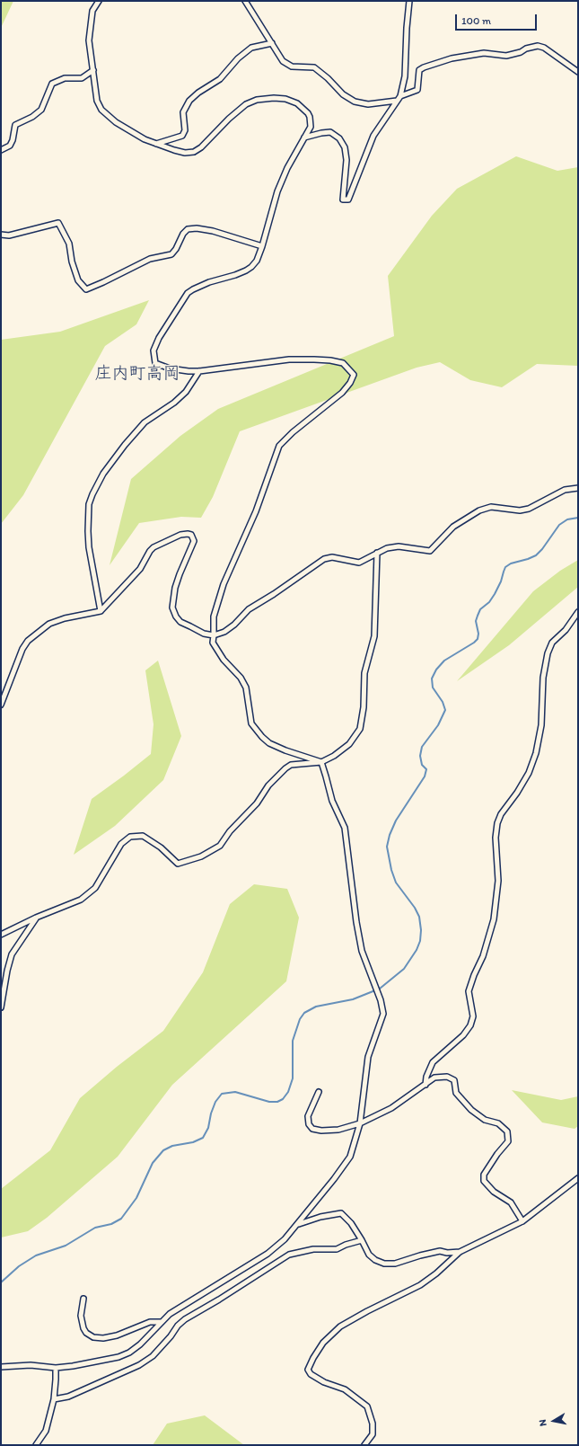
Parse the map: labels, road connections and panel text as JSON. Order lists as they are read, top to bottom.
{
  "districts": ["庄内町高岡"],
  "scale_bar": "100 m",
  "north": "left"
}
